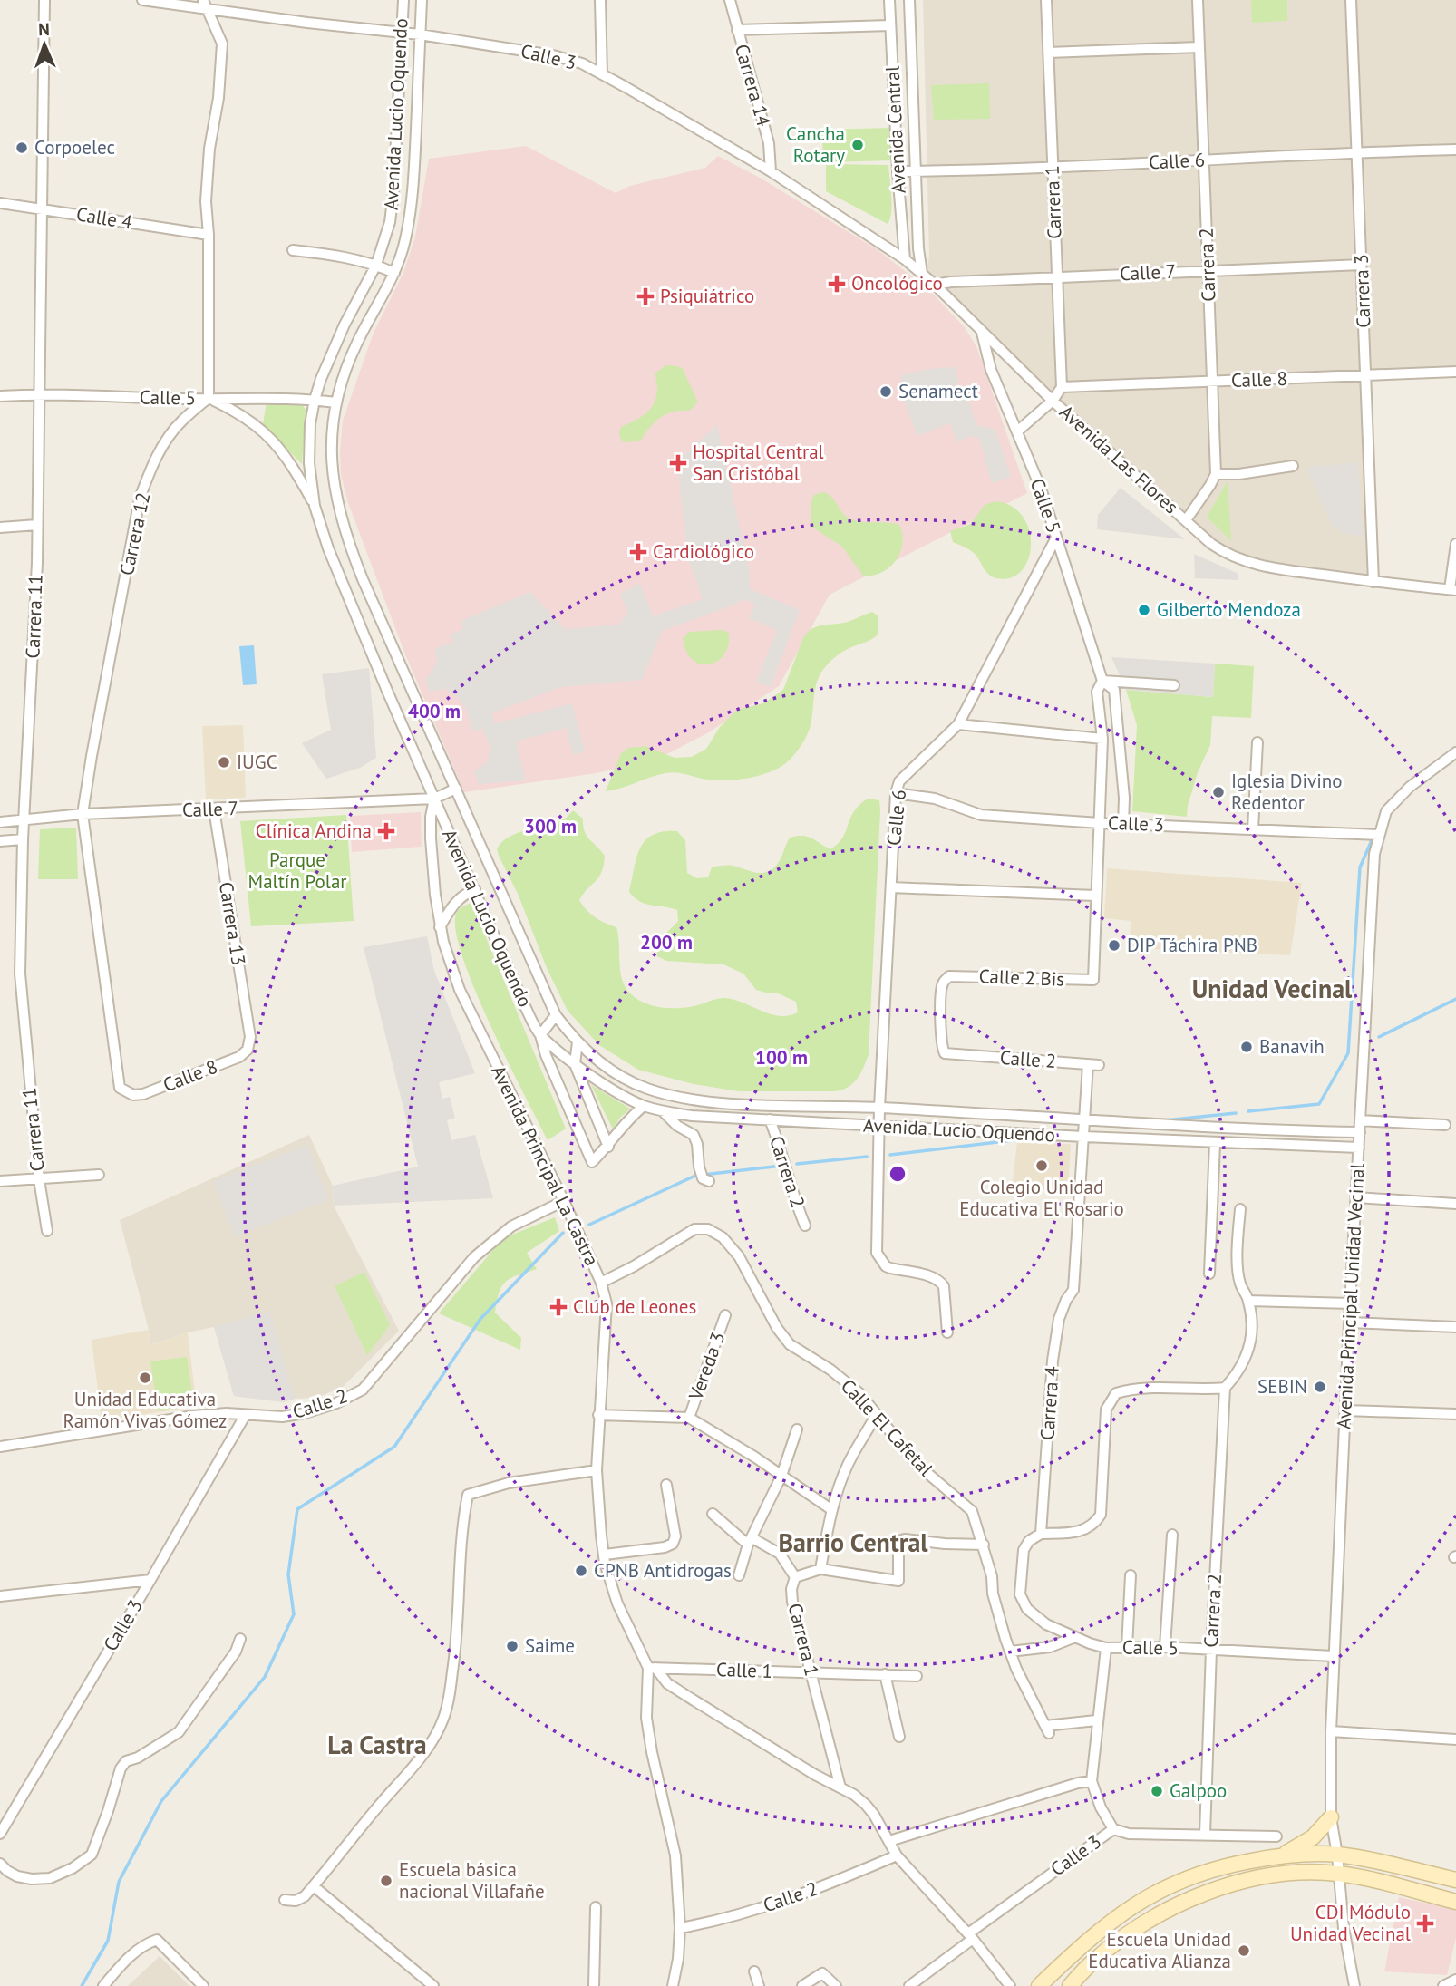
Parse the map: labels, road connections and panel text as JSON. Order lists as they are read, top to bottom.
{
  "streets": {
    "street": [
      "Calle 3",
      "Carrera 14",
      "Avenida Lucio Oquendo",
      "Avenida Central",
      "Calle 6",
      "Carrera 1",
      "Calle 4",
      "Carrera 2",
      "Calle 7",
      "Carrera 3",
      "Calle 8",
      "Calle 5",
      "Avenida Las Flores",
      "Carrera 12",
      "Carrera 11",
      "Carrera 13",
      "Calle 2 Bis",
      "Calle 2",
      "Avenida Principal La Castra",
      "Avenida Principal Unidad Vecinal",
      "Vereda 3",
      "Carrera 4",
      "Calle El Cafetal",
      "Calle 1"
    ]
  },
  "crossings": [
    ["Calle 3", "Carrera 14"],
    ["Calle 3", "Avenida Lucio Oquendo"],
    ["Calle 3", "Avenida Central"],
    ["Calle 3", "Calle 6"],
    ["Calle 3", "Carrera 2"],
    ["Calle 3", "Calle 5"],
    ["Calle 3", "Avenida Las Flores"],
    ["Calle 3", "Calle 2"],
    ["Calle 3", "Avenida Principal Unidad Vecinal"],
    ["Avenida Lucio Oquendo", "Calle 6"],
    ["Avenida Lucio Oquendo", "Carrera 2"],
    ["Avenida Lucio Oquendo", "Calle 7"],
    ["Avenida Lucio Oquendo", "Calle 5"],
    ["Avenida Lucio Oquendo", "Avenida Principal La Castra"],
    ["Avenida Lucio Oquendo", "Avenida Principal Unidad Vecinal"],
    ["Avenida Lucio Oquendo", "Carrera 4"],
    ["Avenida Central", "Calle 6"],
    ["Avenida Central", "Avenida Las Flores"],
    ["Calle 6", "Carrera 1"],
    ["Calle 6", "Carrera 2"],
    ["Calle 6", "Carrera 3"],
    ["Calle 6", "Calle 5"],
    ["Carrera 1", "Calle 7"],
    ["Carrera 1", "Calle 8"],
    ["Carrera 1", "Calle 1"],
    ["Calle 4", "Carrera 11"],
    ["Carrera 2", "Calle 7"],
    ["Carrera 2", "Calle 8"],
    ["Carrera 2", "Calle 5"],
    ["Calle 7", "Carrera 3"],
    ["Calle 7", "Avenida Las Flores"],
    ["Calle 7", "Carrera 12"],
    ["Calle 7", "Carrera 11"],
    ["Calle 7", "Carrera 13"],
    ["Calle 7", "Avenida Principal La Castra"],
    ["Carrera 3", "Calle 8"],
    ["Carrera 3", "Avenida Las Flores"],
    ["Calle 8", "Carrera 12"],
    ["Calle 8", "Carrera 13"],
    ["Calle 5", "Avenida Las Flores"],
    ["Calle 5", "Carrera 12"],
    ["Calle 5", "Carrera 11"],
    ["Calle 5", "Calle 2 Bis"],
    ["Calle 5", "Avenida Principal Unidad Vecinal"],
    ["Calle 2 Bis", "Calle 2"],
    ["Calle 2", "Avenida Principal La Castra"],
    ["Avenida Principal La Castra", "Calle El Cafetal"],
    ["Avenida Principal La Castra", "Calle 1"]
  ],
  "districts": ["Unidad Vecinal", "Barrio Central", "La Castra"],
  "parks": ["Parque Maltín Polar"],
  "places": {
    "other": [
      "Cancha Rotary",
      "Corpoelec",
      "Senamect",
      "Gilberto Mendoza",
      "IUGC",
      "Iglesia Divino Redentor",
      "DIP Táchira PNB",
      "Banavih",
      "Colegio Unidad Educativa El Rosario",
      "Unidad Educativa Ramón Vivas Gómez",
      "SEBIN",
      "CPNB Antidrogas",
      "Saime",
      "Galpoo",
      "Escuela básica nacional Villafañe",
      "Escuela Unidad Educativa Alianza"
    ],
    "health": [
      "Oncológico",
      "Psiquiátrico",
      "Hospital Central San Cristóbal",
      "Cardiológico",
      "Clínica Andina",
      "Club de Leones",
      "CDI Módulo Unidad Vecinal"
    ]
  },
  "north": "top",
  "rings": [
    "400 m",
    "300 m",
    "200 m",
    "100 m"
  ]
}
